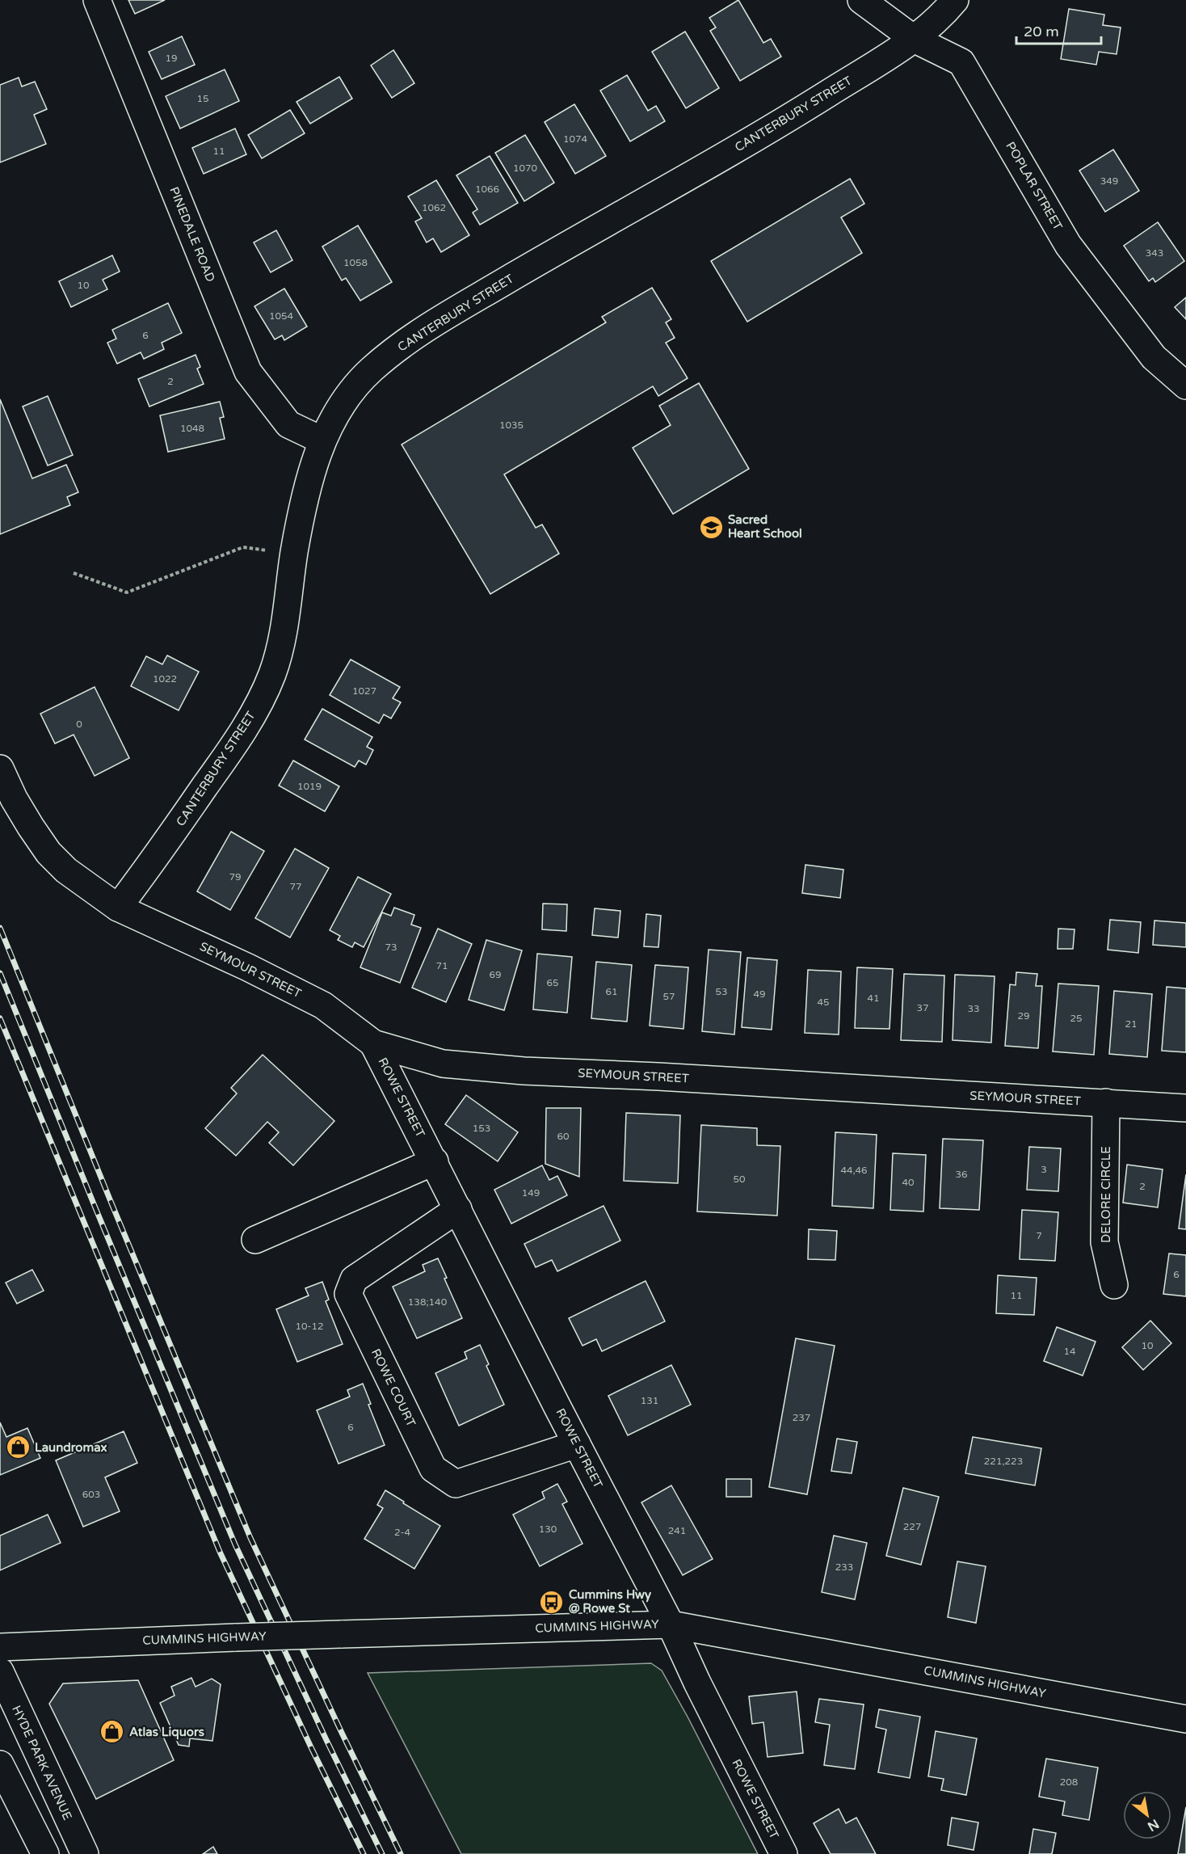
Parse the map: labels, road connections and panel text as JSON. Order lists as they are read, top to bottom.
{
  "streets": {
    "street": [
      "CANTERBURY STREET",
      "POPLAR STREET",
      "PINEDALE ROAD",
      "SEYMOUR STREET",
      "ROWE STREET",
      "DELORE CIRCLE",
      "ROWE COURT",
      "CUMMINS HIGHWAY",
      "HYDE PARK AVENUE"
    ]
  },
  "crossings": [
    ["CANTERBURY STREET", "POPLAR STREET"],
    ["CANTERBURY STREET", "PINEDALE ROAD"],
    ["CANTERBURY STREET", "SEYMOUR STREET"],
    ["SEYMOUR STREET", "ROWE STREET"],
    ["SEYMOUR STREET", "DELORE CIRCLE"],
    ["ROWE STREET", "ROWE COURT"],
    ["ROWE STREET", "CUMMINS HIGHWAY"]
  ],
  "places": {
    "school or university": ["Sacred Heart School"],
    "shop": ["Laundromax", "Atlas Liquors"],
    "bus stop": ["Cummins Hwy @ Rowe St"]
  },
  "house_numbers": [
    "19",
    "15",
    "1074",
    "11",
    "1070",
    "349",
    "1066",
    "1062",
    "343",
    "1058",
    "10",
    "1054",
    "6",
    "2",
    "1035",
    "1048",
    "1022",
    "1027",
    "0",
    "1019",
    "79",
    "77",
    "73",
    "71",
    "69",
    "65",
    "61",
    "53",
    "49",
    "57",
    "41",
    "45",
    "37",
    "33",
    "29",
    "25",
    "21",
    "153",
    "60",
    "3",
    "44,46",
    "36",
    "50",
    "40",
    "2",
    "149",
    "7",
    "6",
    "11",
    "138;140",
    "10-12",
    "10",
    "14",
    "131",
    "237",
    "6",
    "221,223",
    "603",
    "227",
    "130",
    "241",
    "2-4",
    "233",
    "208"
  ],
  "scale_bar": "20 m",
  "north": "bottom right"
}
